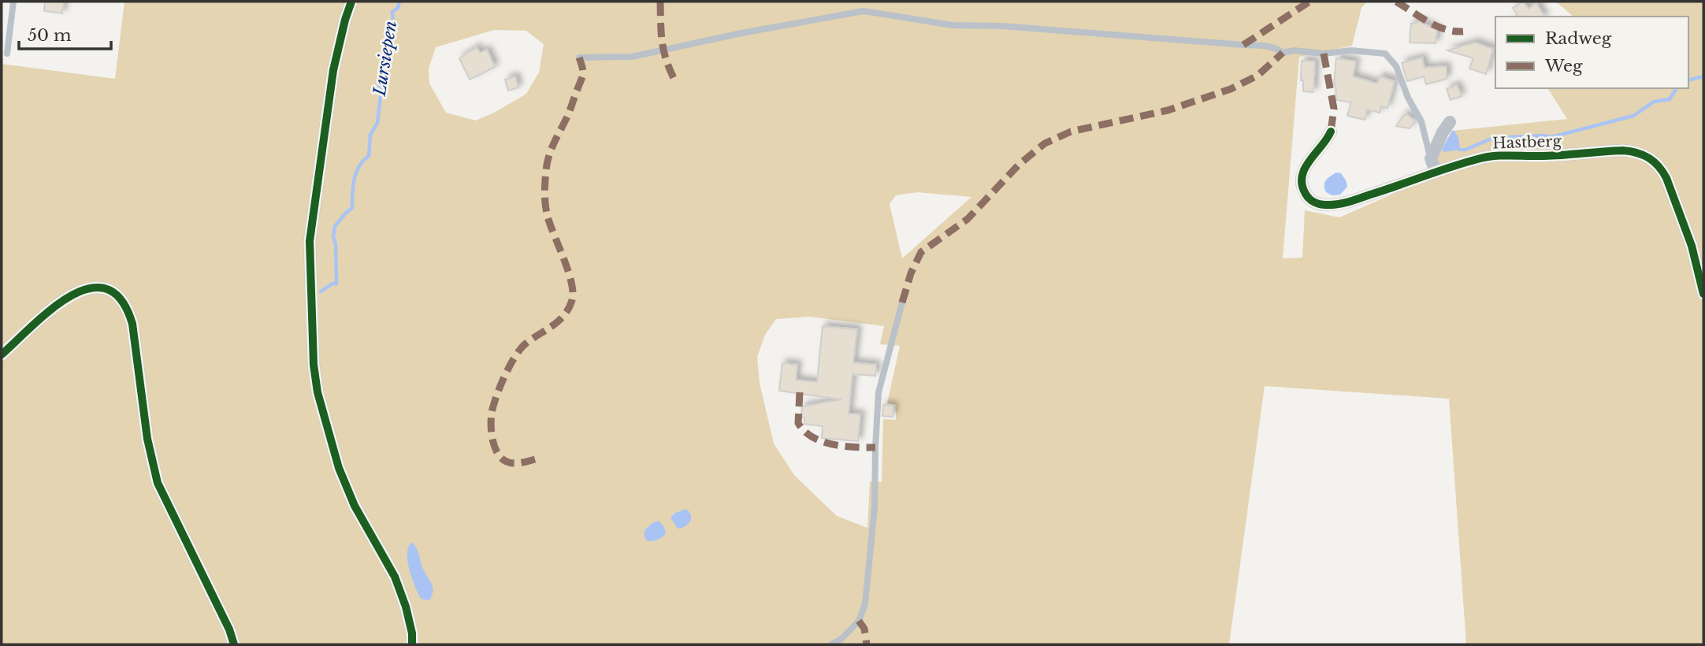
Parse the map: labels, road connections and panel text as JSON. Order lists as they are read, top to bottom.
{
  "streets": {
    "street": ["Hastberg"]
  },
  "water": ["Lursiepen"],
  "legend": ["Radweg", "Weg"],
  "scale_bar": "50 m"
}
